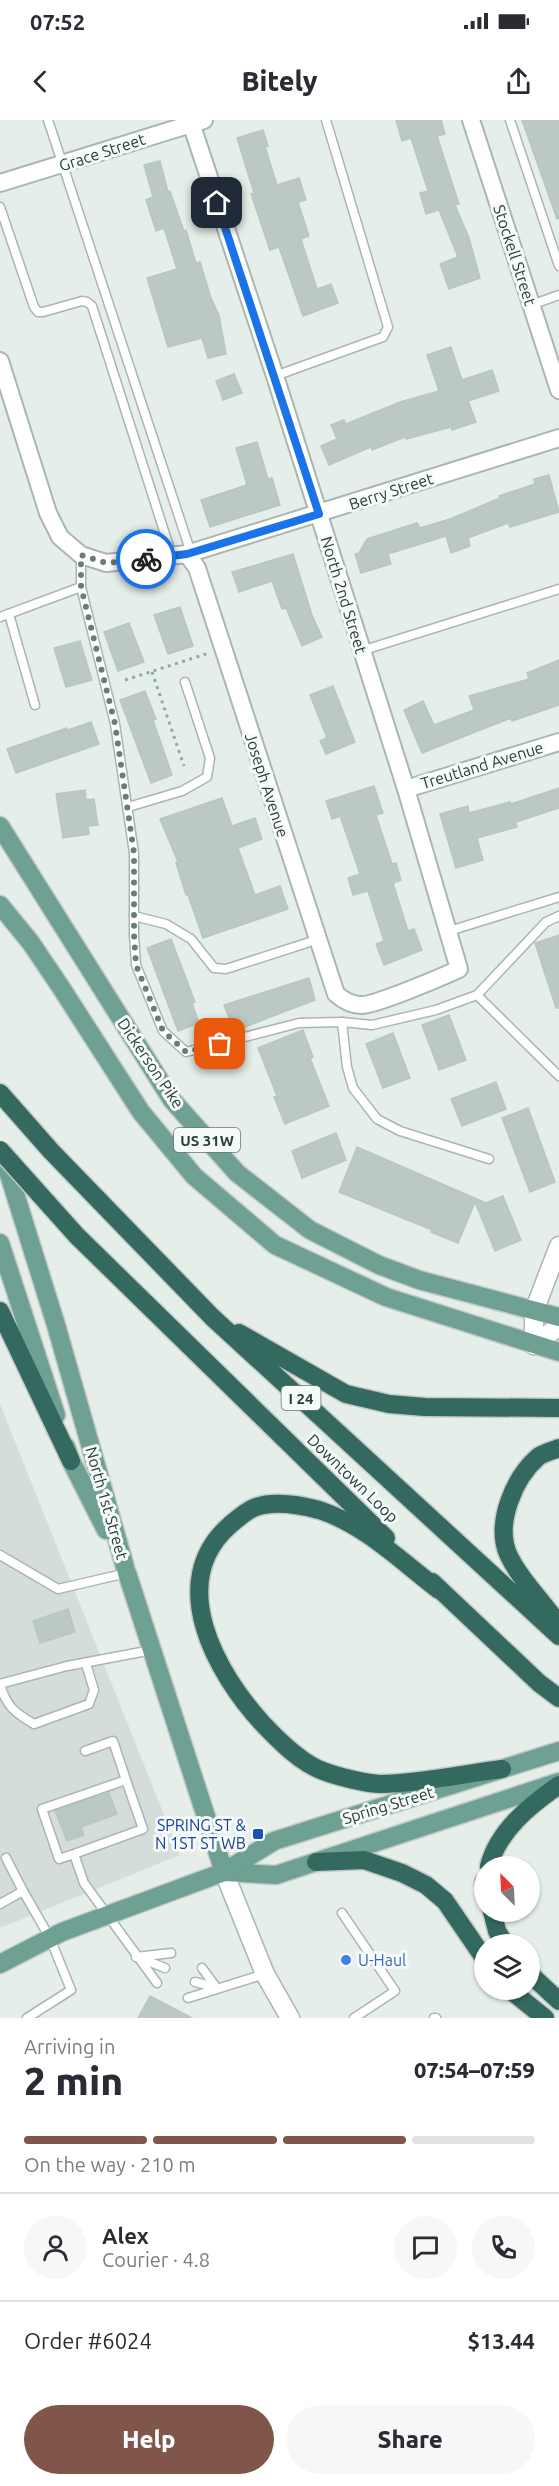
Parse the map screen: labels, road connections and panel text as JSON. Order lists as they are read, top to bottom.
{
  "streets": {
    "highway": ["I 24", "Downtown Loop"],
    "main road": [
      "Dickerson Pike",
      "US 31W",
      "North 1st Street",
      "Spring Street"
    ],
    "street": [
      "Grace Street",
      "Stockell Street",
      "Berry Street",
      "North 2nd Street",
      "Treutland Avenue",
      "Joseph Avenue"
    ]
  },
  "crossings": [
    ["Grace Street", "North 2nd Street"],
    ["Berry Street", "North 2nd Street"],
    ["Berry Street", "Joseph Avenue"],
    ["North 2nd Street", "Treutland Avenue"],
    ["North 2nd Street", "Joseph Avenue"],
    ["North 1st Street", "Spring Street"]
  ],
  "places": {
    "transit": ["SPRING ST & N 1ST ST WB"],
    "other": ["U-Haul"]
  },
  "north": "top left",
  "page": {
    "status": "07:52",
    "header": "Bitely",
    "heading": ["2 min", "Arriving in", "07:54–07:59"],
    "panel": [
      "Alex",
      "Courier · 4.8",
      "Order #6024",
      "$13.44"
    ],
    "bar": "On the way · 210 m",
    "buttons": ["Help", "Share"]
  }
}
